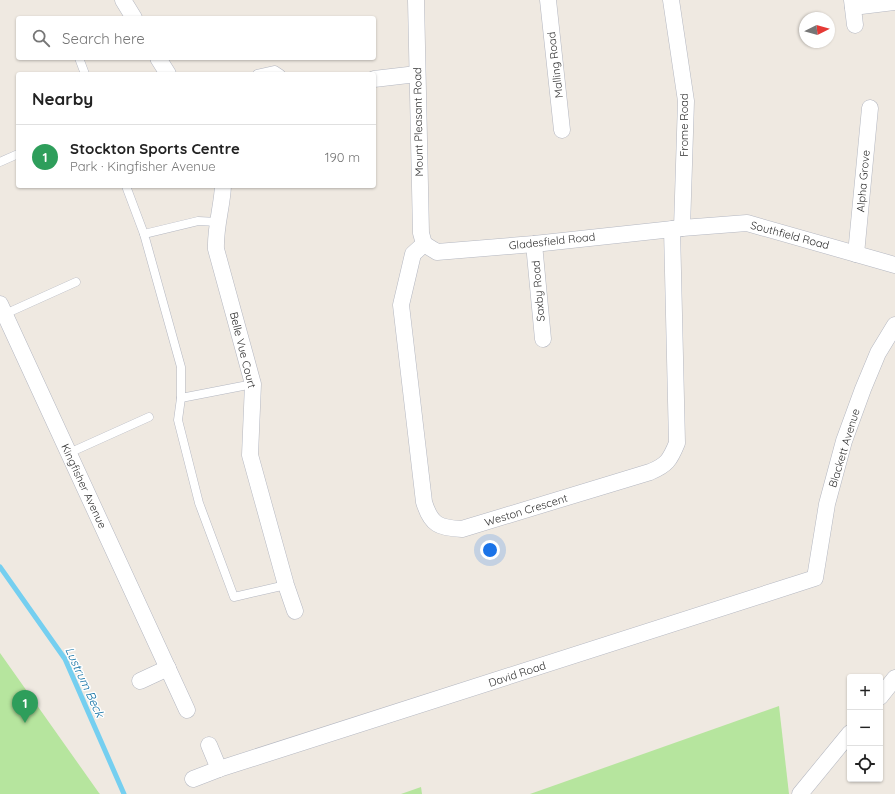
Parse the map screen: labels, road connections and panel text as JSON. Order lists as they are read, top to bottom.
{
  "streets": {
    "street": [
      "Malling Road",
      "Mount Pleasant Road",
      "Frome Road",
      "Alpha Grove",
      "Southfield Road",
      "Gladesfield Road",
      "Saxby Road",
      "Belle Vue Court",
      "Blackett Avenue",
      "Kingfisher Avenue",
      "Weston Crescent",
      "David Road"
    ]
  },
  "crossings": [
    ["Mount Pleasant Road", "Gladesfield Road"],
    ["Mount Pleasant Road", "Weston Crescent"],
    ["Frome Road", "Southfield Road"],
    ["Frome Road", "Gladesfield Road"],
    ["Frome Road", "Weston Crescent"],
    ["Alpha Grove", "Southfield Road"],
    ["Southfield Road", "Gladesfield Road"],
    ["Southfield Road", "Weston Crescent"],
    ["Gladesfield Road", "Saxby Road"],
    ["Gladesfield Road", "Weston Crescent"],
    ["Blackett Avenue", "David Road"]
  ],
  "water": ["Lustrum Beck"],
  "north": "right",
  "page": {
    "search": "Search here",
    "heading": "Nearby",
    "list": [
      {
        "mark": "1",
        "name": "Stockton Sports Centre",
        "note": "Park · Kingfisher Avenue",
        "value": "190 m"
      }
    ],
    "map_buttons": ["+", "−"],
    "pins": "1"
  }
}
